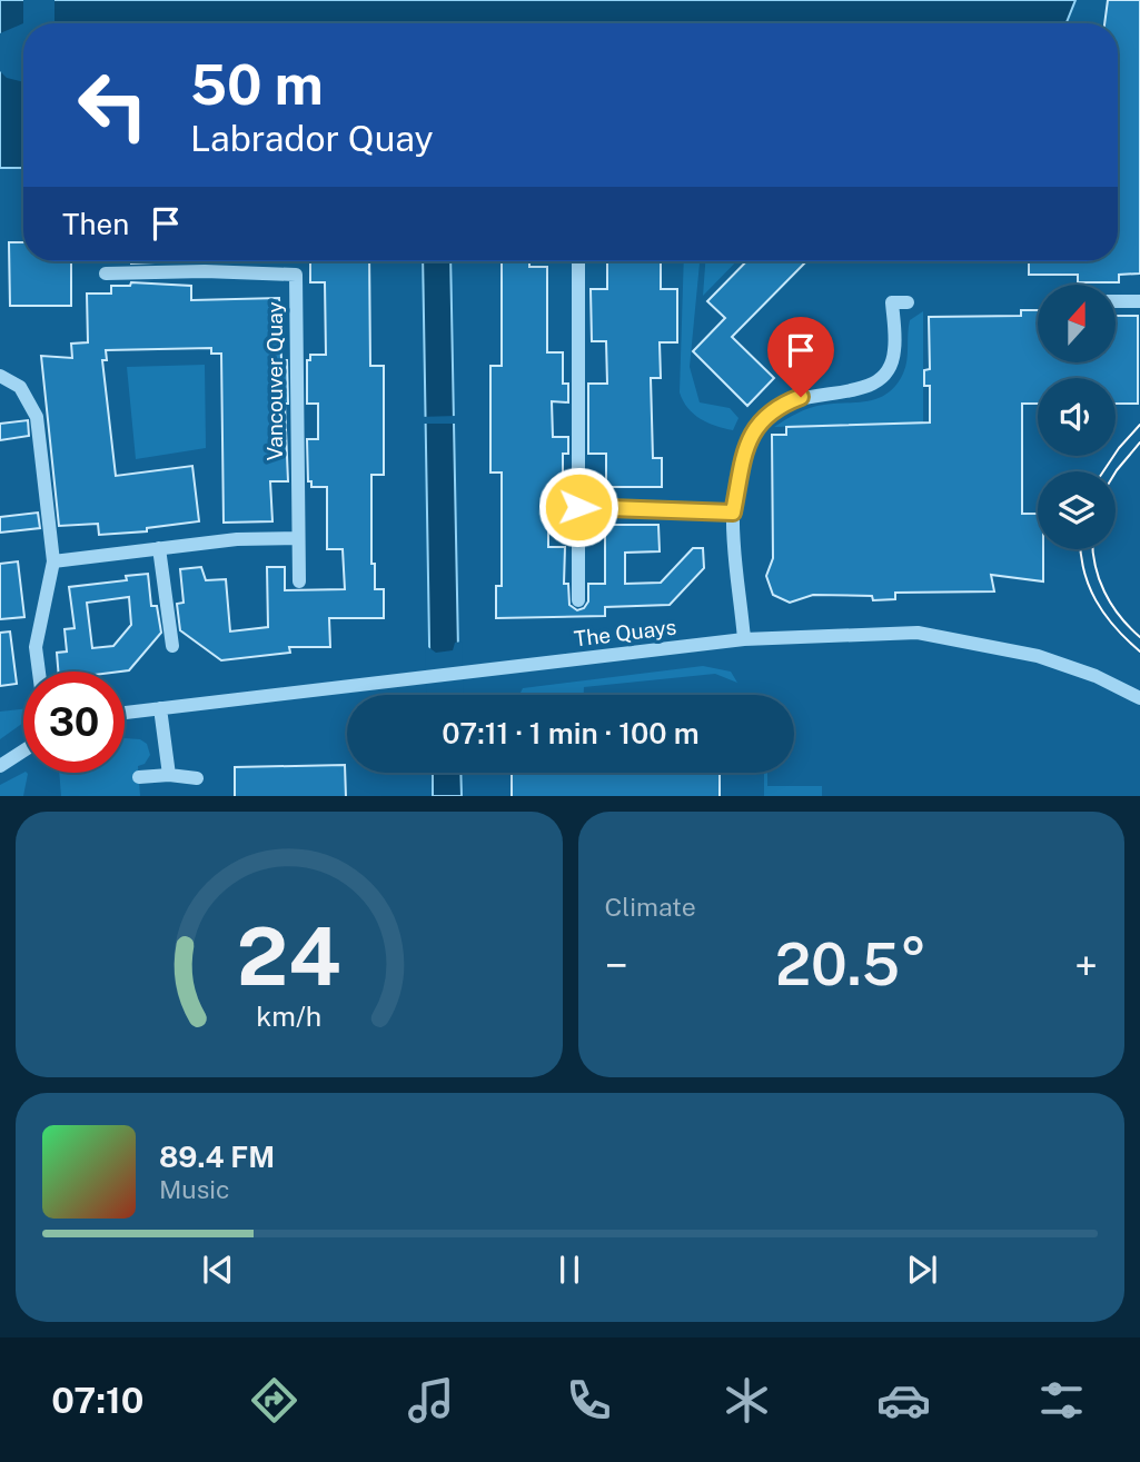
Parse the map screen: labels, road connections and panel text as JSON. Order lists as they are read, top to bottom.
{
  "streets": {
    "street": ["Vancouver Quay", "The Quays"]
  },
  "north": "top",
  "page": {
    "turn": ["50 m", "Labrador Quay"],
    "then": "Then",
    "limit": "30",
    "trip": "07:11 · 1 min · 100 m",
    "tile": "Climate",
    "heat": ["−", "20.5°", "+"],
    "song": ["89.4 FM", "Music"],
    "tabs": "07:10",
    "gauge": ["24", "km/h"]
  }
}
